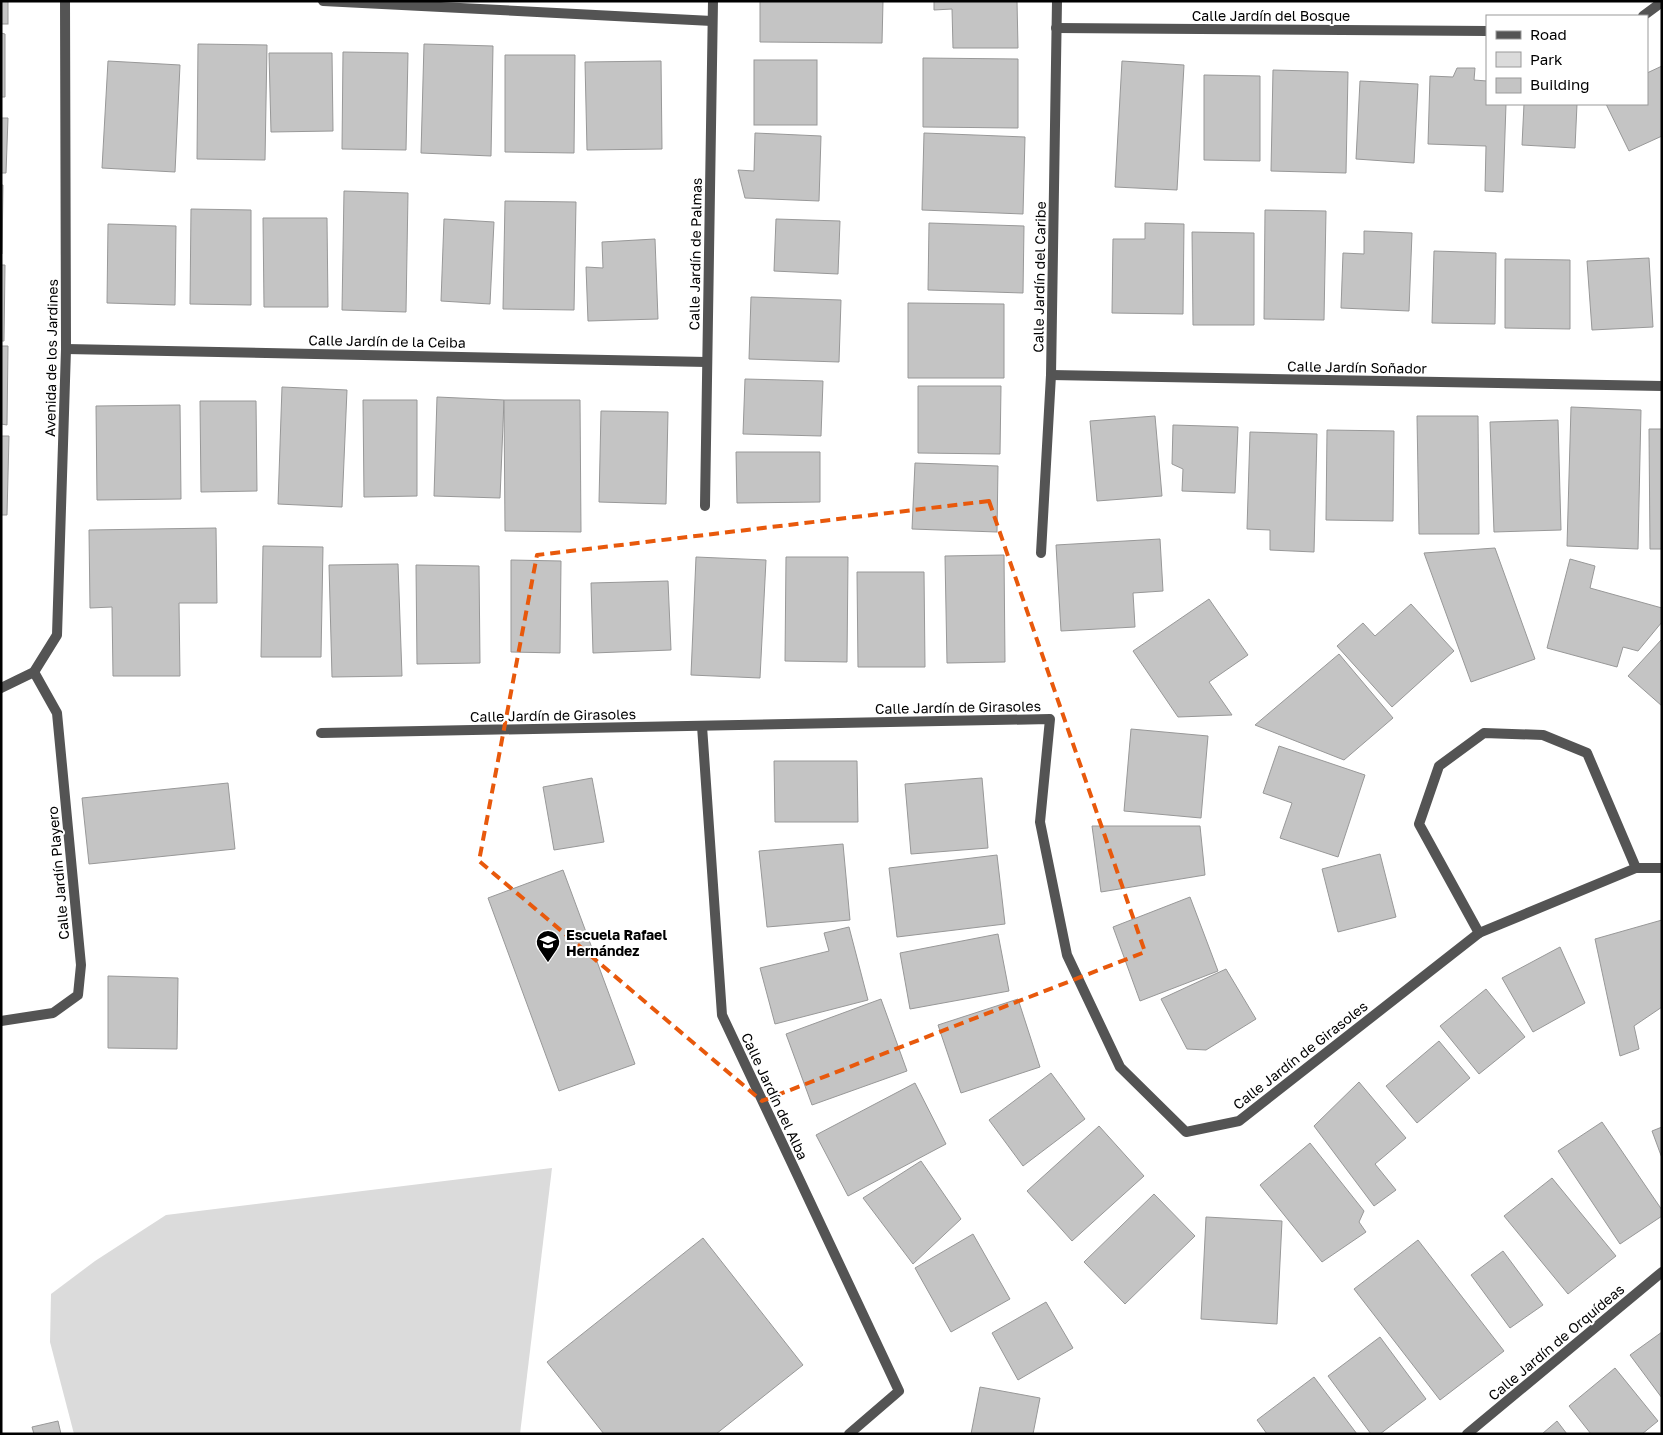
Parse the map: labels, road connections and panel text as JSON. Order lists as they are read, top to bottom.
{
  "streets": {
    "street": [
      "Calle Jardín del Bosque",
      "Calle Jardín de Palmas",
      "Calle Jardín del Caribe",
      "Calle Jardín de la Ceiba",
      "Avenida de los Jardines",
      "Calle Jardín Soñador",
      "Calle Jardín de Girasoles",
      "Calle Jardín Playero",
      "Calle Jardín del Alba",
      "Calle Jardín de Orquídeas"
    ]
  },
  "crossings": [
    ["Calle Jardín del Bosque", "Calle Jardín del Caribe"],
    ["Calle Jardín de Palmas", "Calle Jardín de la Ceiba"],
    ["Calle Jardín del Caribe", "Calle Jardín Soñador"],
    ["Calle Jardín de la Ceiba", "Avenida de los Jardines"],
    ["Avenida de los Jardines", "Calle Jardín Playero"],
    ["Calle Jardín de Girasoles", "Calle Jardín del Alba"]
  ],
  "places": {
    "school or university": ["Escuela Rafael Hernández"]
  },
  "legend": ["Road", "Park", "Building"]
}
